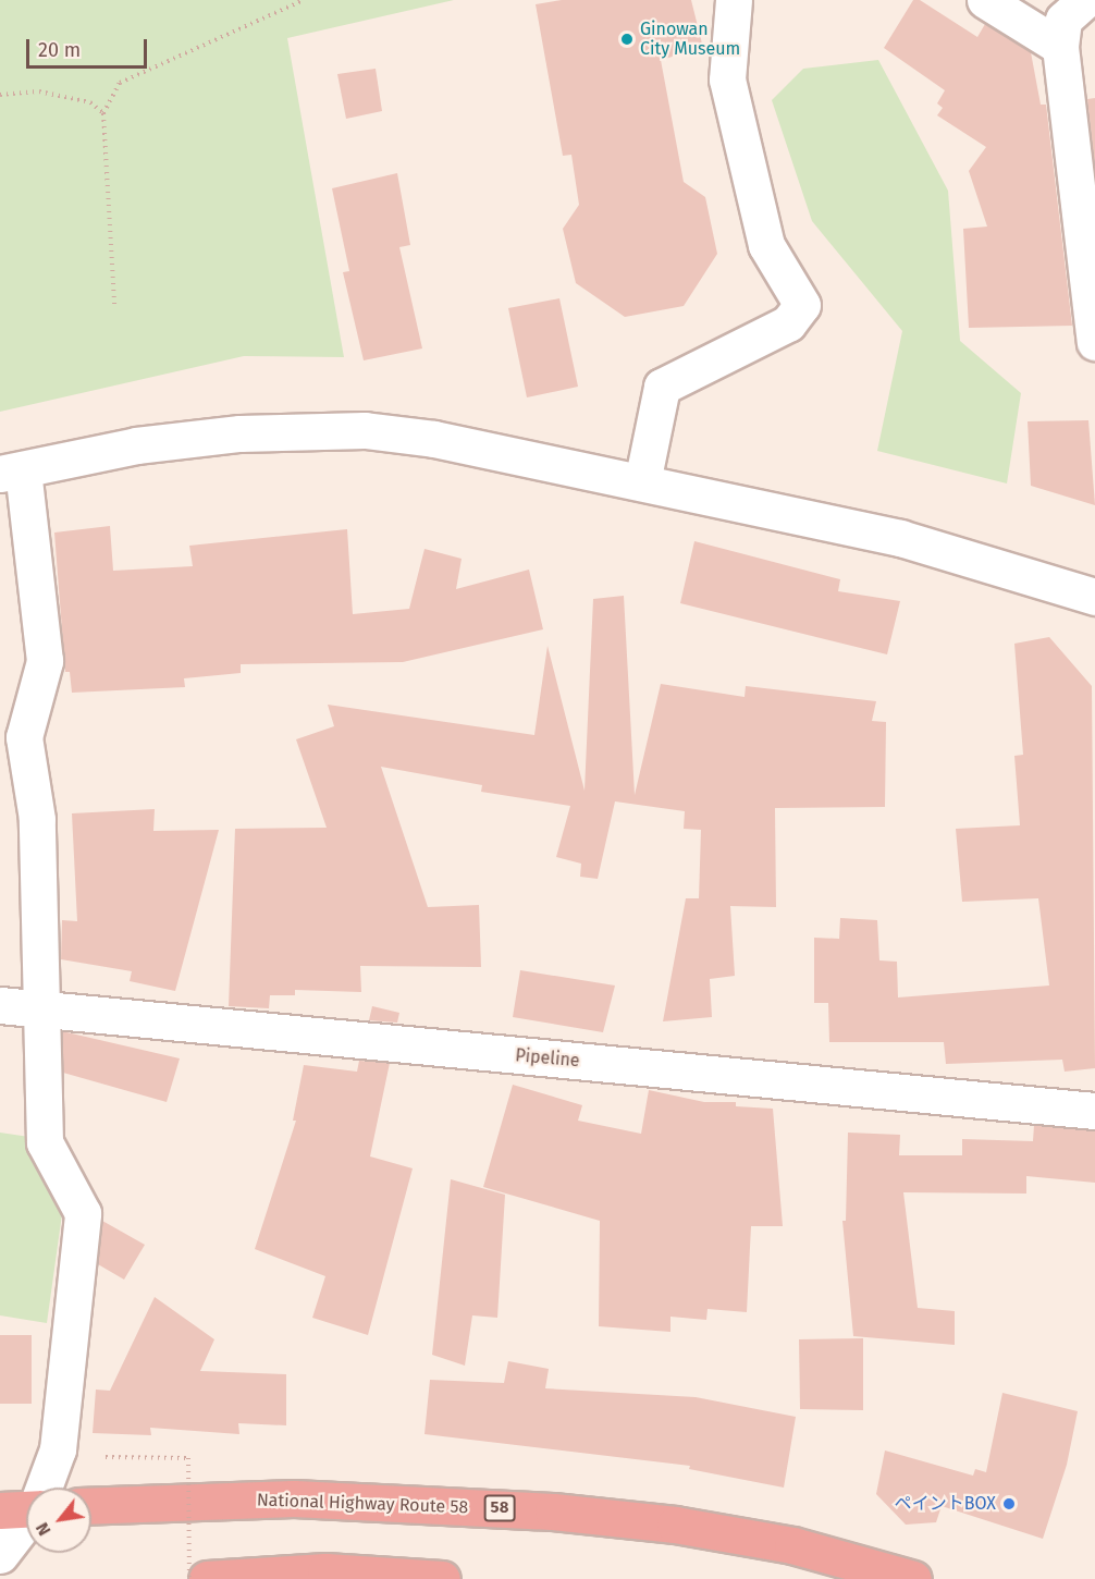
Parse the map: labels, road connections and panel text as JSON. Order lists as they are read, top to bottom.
{
  "streets": {
    "highway": ["National Highway Route 58", "58"],
    "street": ["Pipeline"]
  },
  "places": ["Ginowan City Museum", "ペイントBOX"],
  "scale_bar": "20 m",
  "north": "bottom left"
}
